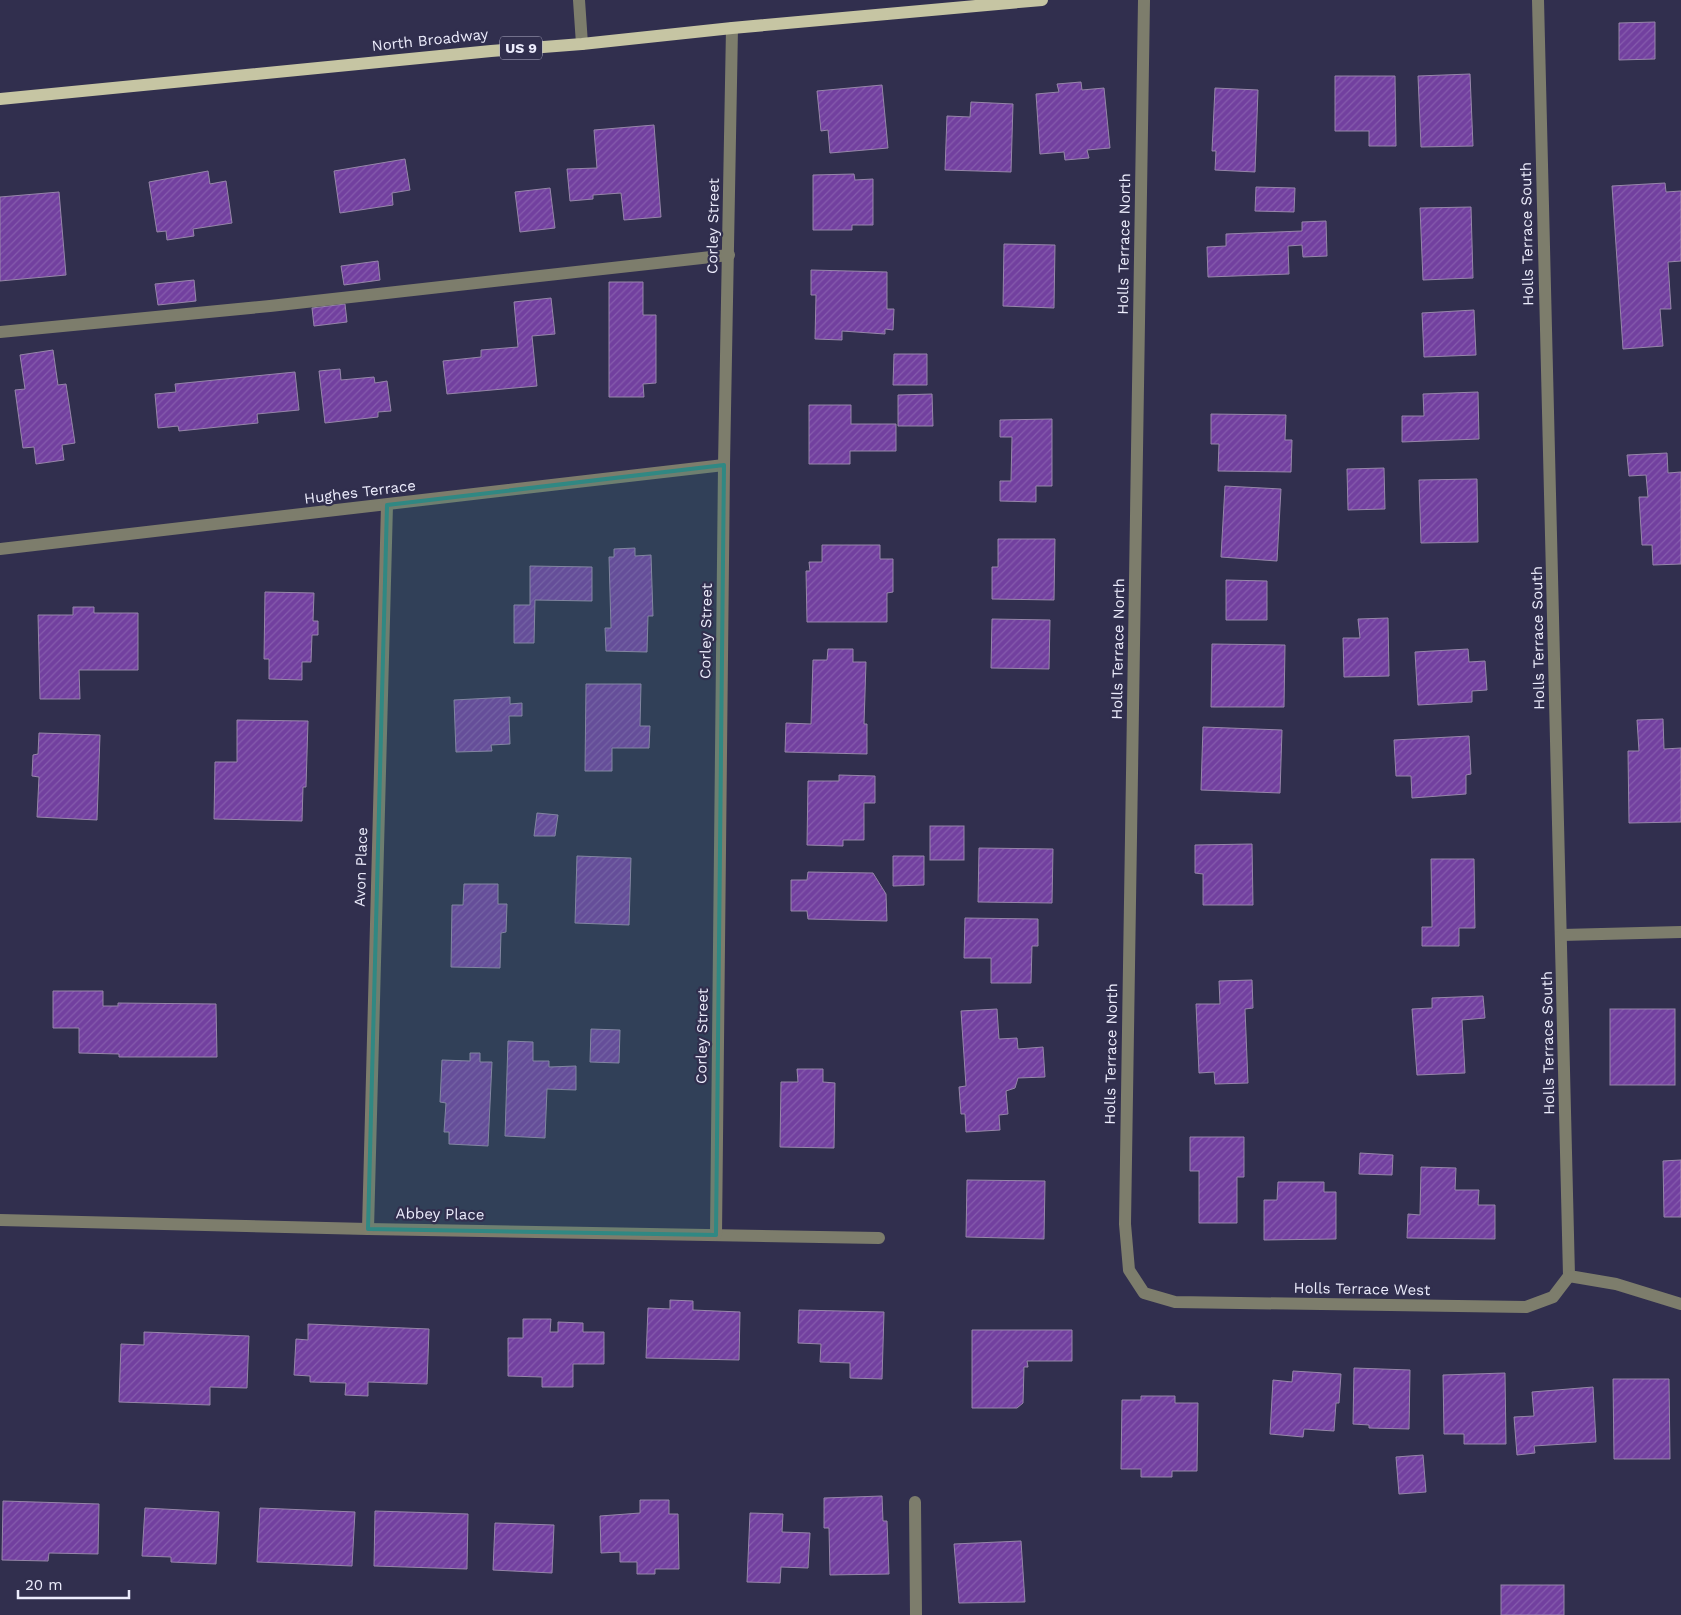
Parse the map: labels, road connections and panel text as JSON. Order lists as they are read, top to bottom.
{
  "streets": {
    "main road": ["North Broadway", "US 9"],
    "street": [
      "Corley Street",
      "Holls Terrace South",
      "Holls Terrace North",
      "Hughes Terrace",
      "Avon Place",
      "Abbey Place",
      "Holls Terrace West"
    ]
  },
  "crossings": [
    ["North Broadway", "Corley Street"],
    ["Corley Street", "Hughes Terrace"],
    ["Corley Street", "Abbey Place"],
    ["Holls Terrace South", "Holls Terrace West"],
    ["Holls Terrace North", "Holls Terrace West"],
    ["Hughes Terrace", "Avon Place"],
    ["Avon Place", "Abbey Place"]
  ],
  "scale_bar": "20 m"
}
